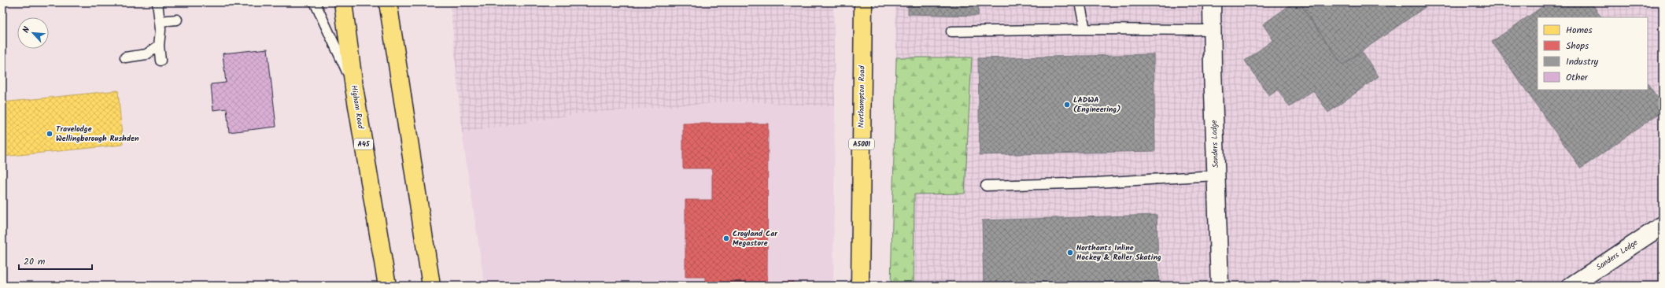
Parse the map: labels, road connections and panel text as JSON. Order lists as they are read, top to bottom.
{
  "streets": {
    "main road": [
      "Northampton Road",
      "Higham Road",
      "A45",
      "A5001"
    ],
    "street": ["Sanders Lodge"]
  },
  "places": [
    "LADWA (Engineering)",
    "Travelodge Wellingborough Rushden",
    "Croyland Car Megastore",
    "Northants Inline Hockey & Roller Skating"
  ],
  "legend": [
    "Homes",
    "Shops",
    "Industry",
    "Other"
  ],
  "scale_bar": "20 m",
  "north": "top left"
}
